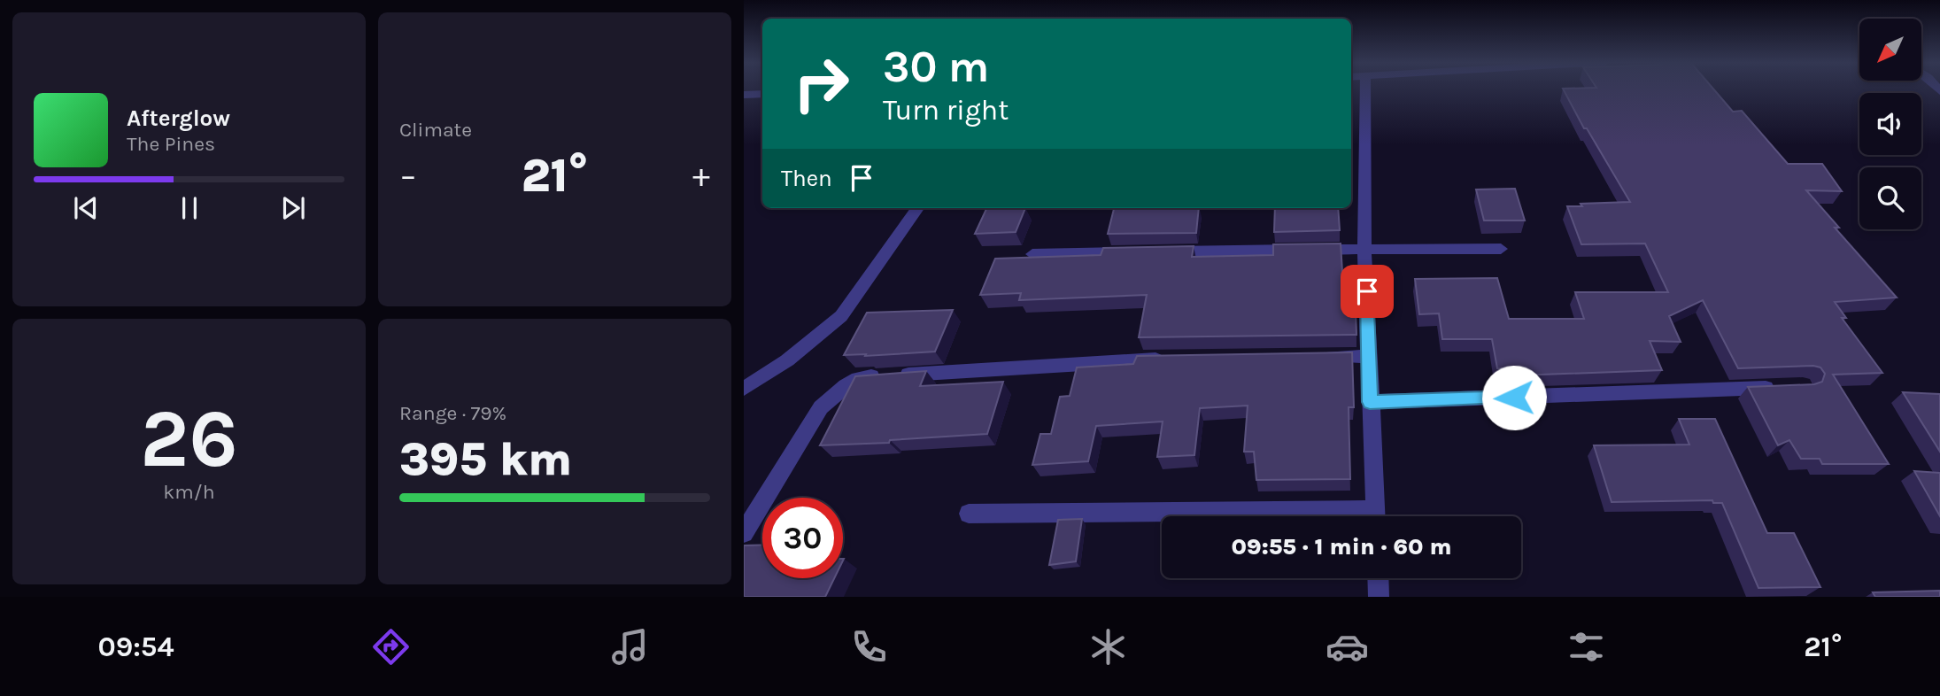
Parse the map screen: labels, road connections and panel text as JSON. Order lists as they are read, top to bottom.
{
  "north": "bottom left",
  "page": {
    "tile": [
      "Climate",
      ["26", "km/h"],
      ["Range · 79%", "395 km"]
    ],
    "turn": ["30 m", "Turn right"],
    "song": ["Afterglow", "The Pines"],
    "then": "Then",
    "heat": ["−", "21°", "+"],
    "limit": "30",
    "trip": "09:55 · 1 min · 60 m",
    "tabs": ["09:54", "21°"]
  }
}
